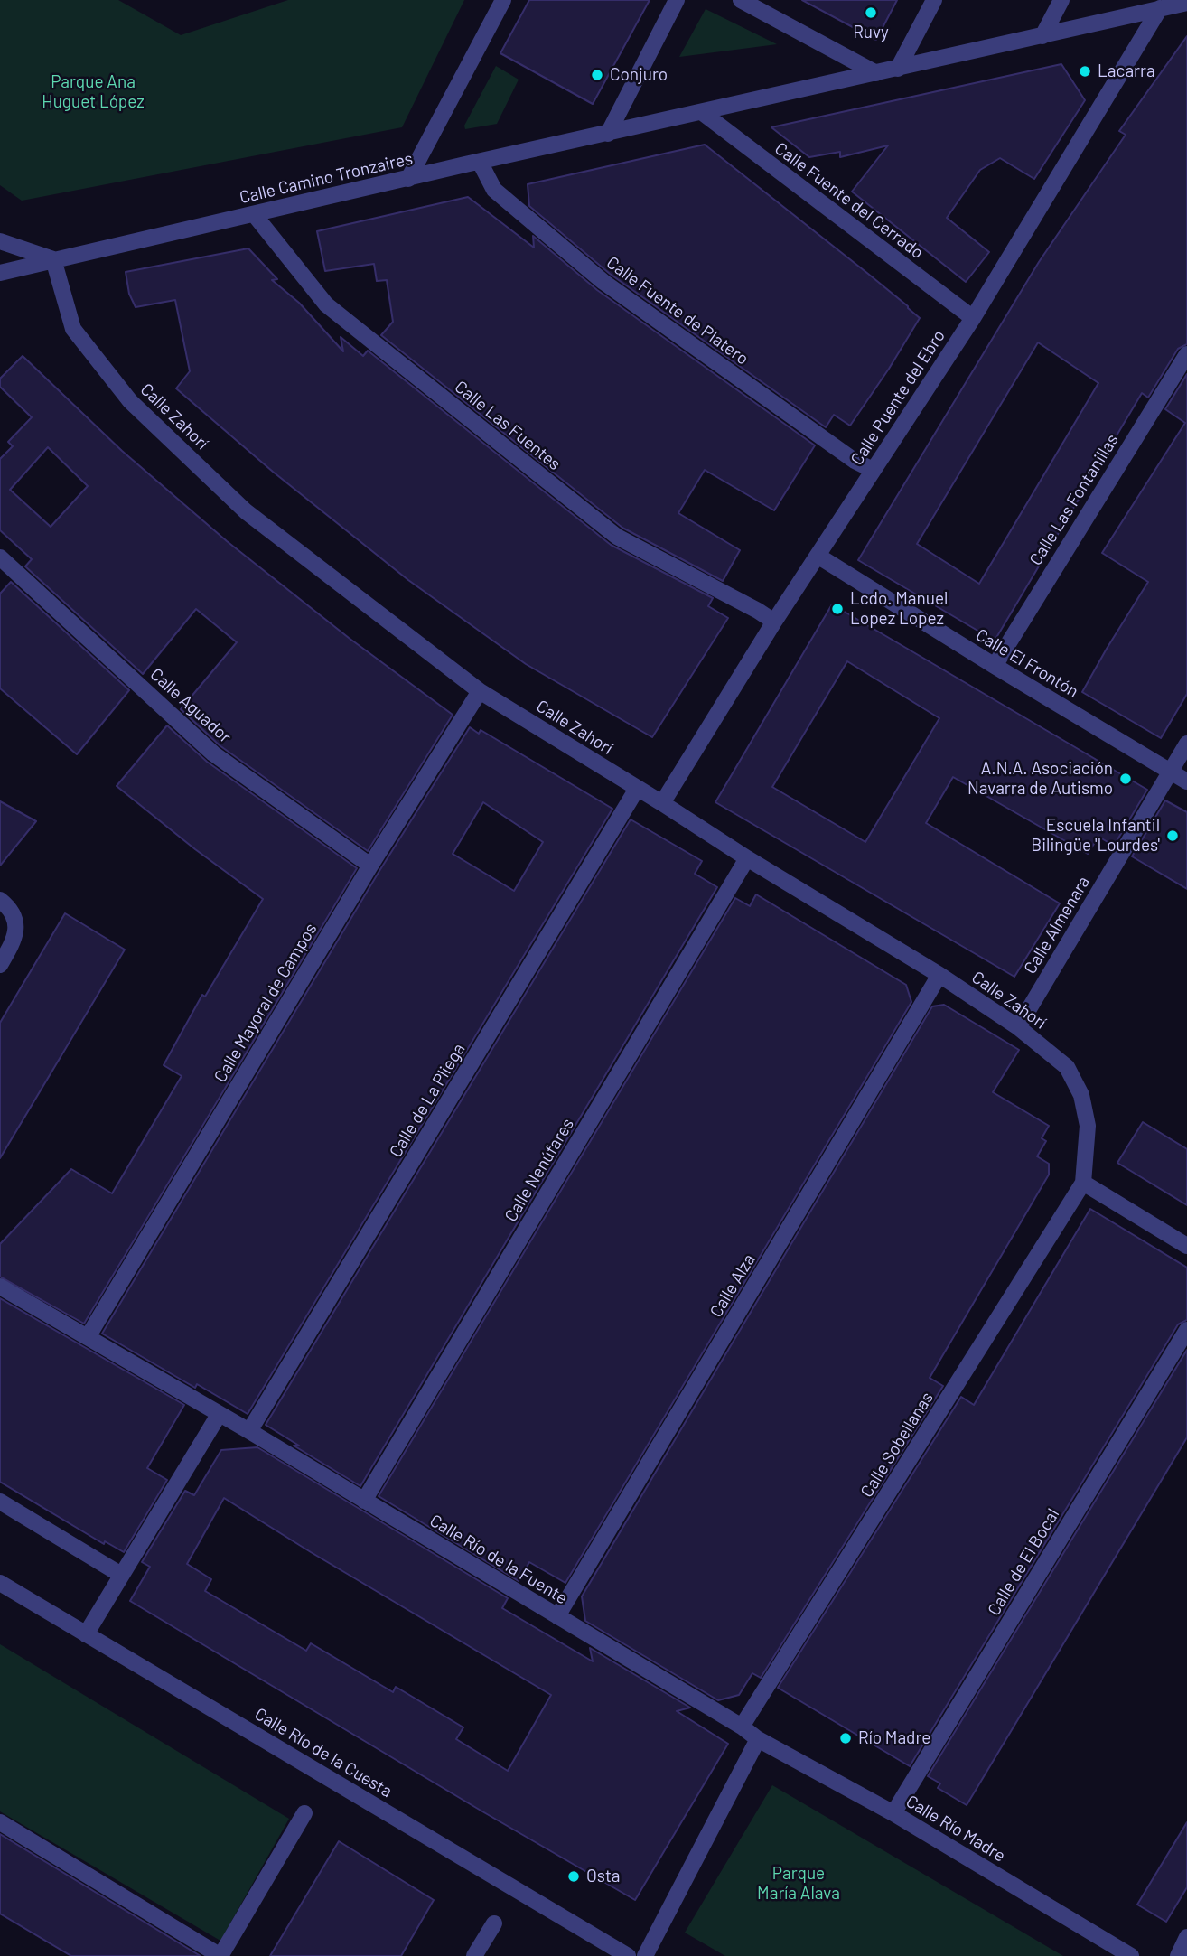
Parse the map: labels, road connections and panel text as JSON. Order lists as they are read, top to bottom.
{
  "streets": {
    "street": [
      "Calle Camino Tronzaires",
      "Calle Fuente del Cerrado",
      "Calle Fuente de Platero",
      "Calle Puente del Ebro",
      "Calle Zahorí",
      "Calle Las Fuentes",
      "Calle Las Fontanillas",
      "Calle El Frontón",
      "Calle Aguador",
      "Calle Almenara",
      "Calle Mayoral de Campos",
      "Calle de La Pliega",
      "Calle Nenúfares",
      "Calle Alza",
      "Calle Sobellanas",
      "Calle Río de la Fuente",
      "Calle de El Bocal",
      "Calle Río de la Cuesta",
      "Calle Río Madre"
    ]
  },
  "crossings": [
    ["Calle Camino Tronzaires", "Calle Fuente del Cerrado"],
    ["Calle Camino Tronzaires", "Calle Fuente de Platero"],
    ["Calle Camino Tronzaires", "Calle Puente del Ebro"],
    ["Calle Camino Tronzaires", "Calle Zahorí"],
    ["Calle Camino Tronzaires", "Calle Las Fuentes"],
    ["Calle Fuente del Cerrado", "Calle Puente del Ebro"],
    ["Calle Fuente de Platero", "Calle Puente del Ebro"],
    ["Calle Puente del Ebro", "Calle Zahorí"],
    ["Calle Puente del Ebro", "Calle Las Fuentes"],
    ["Calle Puente del Ebro", "Calle El Frontón"],
    ["Calle Zahorí", "Calle Almenara"],
    ["Calle Zahorí", "Calle Mayoral de Campos"],
    ["Calle Zahorí", "Calle de La Pliega"],
    ["Calle Zahorí", "Calle Nenúfares"],
    ["Calle Zahorí", "Calle Alza"],
    ["Calle Zahorí", "Calle Sobellanas"],
    ["Calle Las Fontanillas", "Calle El Frontón"],
    ["Calle El Frontón", "Calle Almenara"],
    ["Calle Aguador", "Calle Mayoral de Campos"],
    ["Calle Mayoral de Campos", "Calle Río de la Fuente"],
    ["Calle de La Pliega", "Calle Río de la Fuente"],
    ["Calle Nenúfares", "Calle Río de la Fuente"],
    ["Calle Alza", "Calle Río de la Fuente"],
    ["Calle Sobellanas", "Calle Río de la Fuente"],
    ["Calle Río de la Fuente", "Calle Río Madre"],
    ["Calle de El Bocal", "Calle Río Madre"]
  ],
  "parks": ["Parque Ana Huguet López", "Parque María Alava"],
  "places": [
    "Ruvy",
    "Lacarra",
    "Conjuro",
    "Lcdo. Manuel Lopez Lopez",
    "A.N.A. Asociación Navarra de Autismo",
    "Escuela Infantil Bilingüe 'Lourdes'",
    "Río Madre",
    "Osta"
  ]
}
